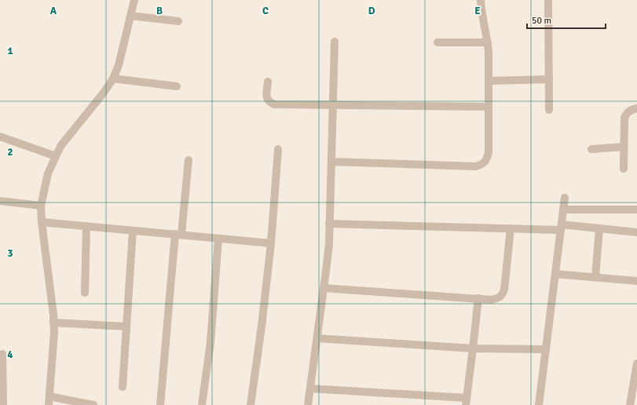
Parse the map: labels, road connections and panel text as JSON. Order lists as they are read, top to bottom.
{
  "scale_bar": "50 m",
  "grid": {
    "columns": [
      "A",
      "B",
      "C",
      "D",
      "E"
    ],
    "rows": [
      "1",
      "2",
      "3",
      "4"
    ]
  }
}
